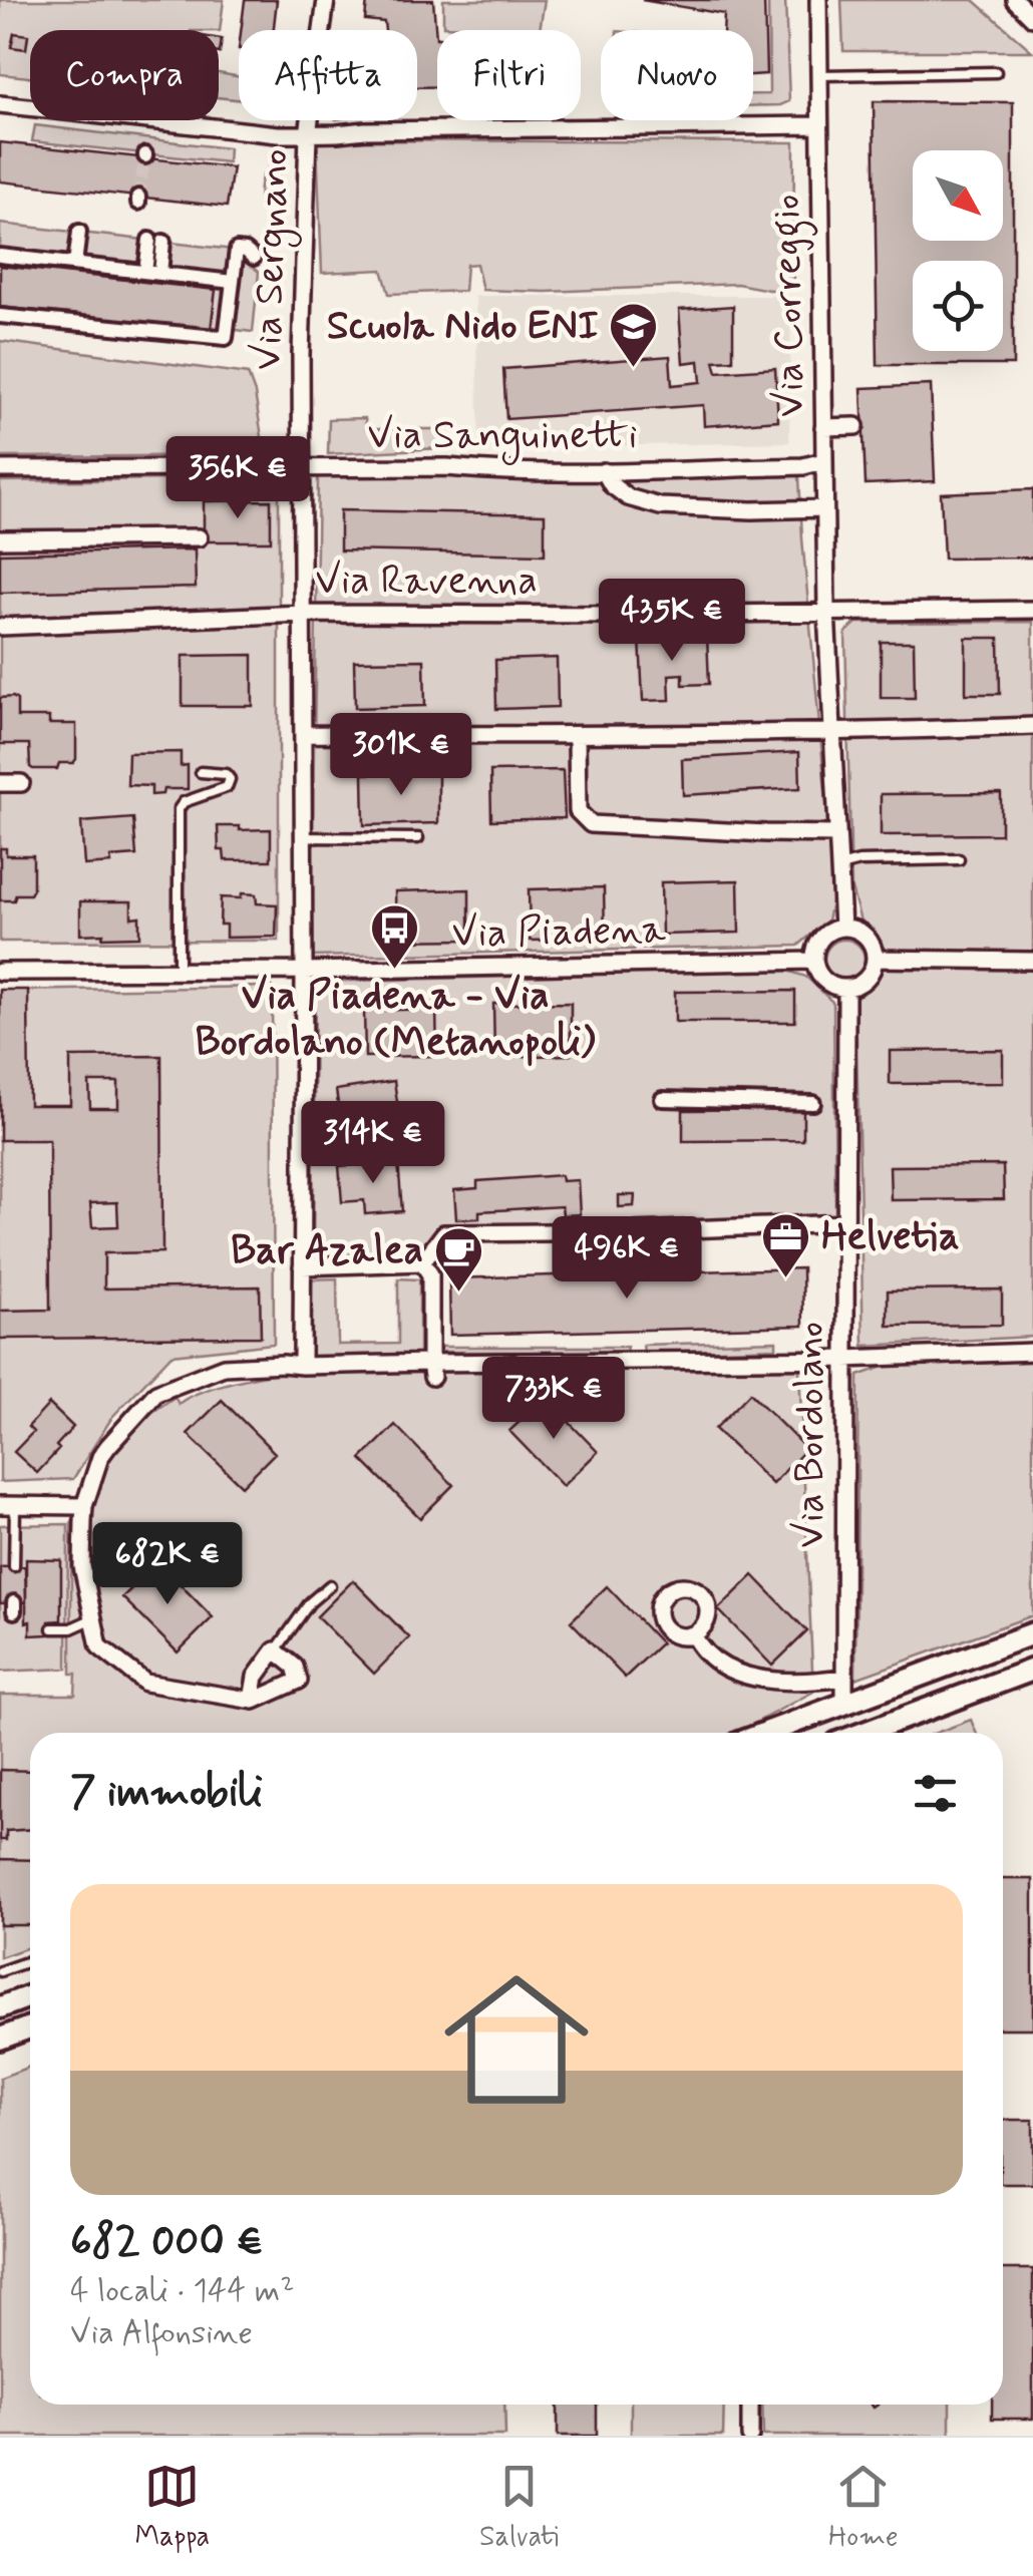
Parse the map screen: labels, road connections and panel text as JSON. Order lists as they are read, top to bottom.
{
  "streets": {
    "street": [
      "Via Sergnano",
      "Via Correggio",
      "Via Sanguinetti",
      "Via Ravenna",
      "Via Piadena",
      "Via Bordolano"
    ]
  },
  "crossings": [
    ["Via Sergnano", "Via Sanguinetti"],
    ["Via Sergnano", "Via Ravenna"],
    ["Via Sergnano", "Via Piadena"],
    ["Via Correggio", "Via Sanguinetti"],
    ["Via Correggio", "Via Ravenna"],
    ["Via Piadena", "Via Bordolano"]
  ],
  "places": {
    "school or university": ["Scuola Nido ENI"],
    "bus stop": ["Via Piadena - Via Bordolano (Metanopoli)"],
    "office": ["Helvetia"],
    "cafe": ["Bar Azalea"]
  },
  "north": "bottom right",
  "page": {
    "chip": [
      "Compra",
      "Affitta",
      "Filtri",
      "Nuovo"
    ],
    "price": [
      "356K €",
      "435K €",
      "301K €",
      "314K €",
      "496K €",
      "733K €",
      "682K €"
    ],
    "heading": "7 immobili",
    "list": [
      {
        "name": "682 000 €",
        "note": "4 locali · 144 m² · Via Alfonsine"
      }
    ],
    "tabs": ["Mappa", "Salvati", "Home"]
  }
}
